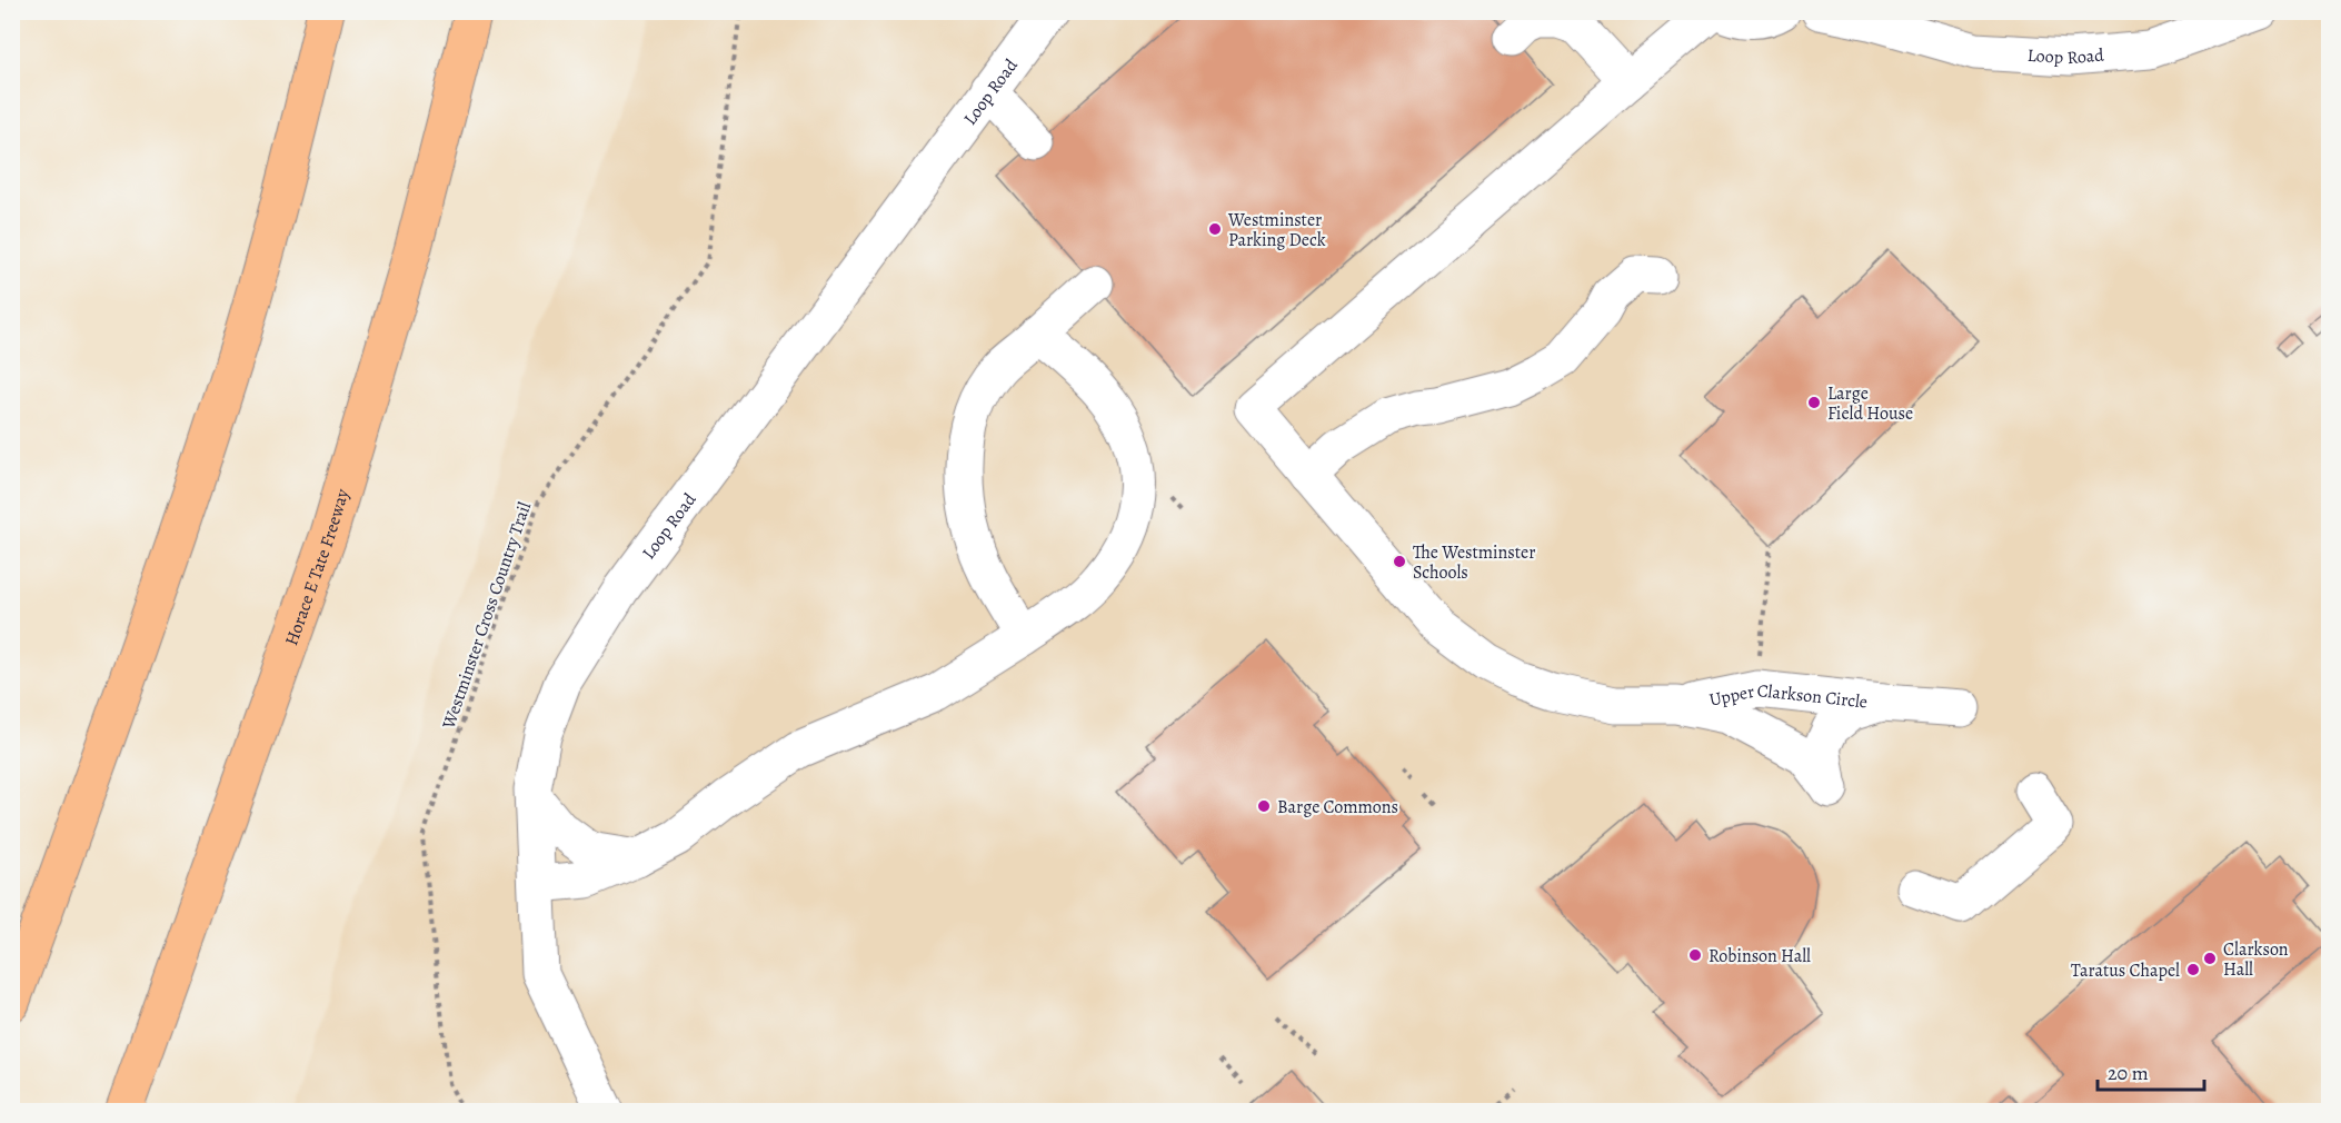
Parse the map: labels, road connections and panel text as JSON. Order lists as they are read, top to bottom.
{
  "streets": {
    "highway": ["Horace E Tate Freeway"],
    "lane": ["Loop Road", "Upper Clarkson Circle"],
    "path": ["Westminster Cross Country Trail"]
  },
  "places": [
    "Westminster Parking Deck",
    "Large Field House",
    "The Westminster Schools",
    "Barge Commons",
    "Robinson Hall",
    "Clarkson Hall",
    "Taratus Chapel"
  ],
  "scale_bar": "20 m"
}
